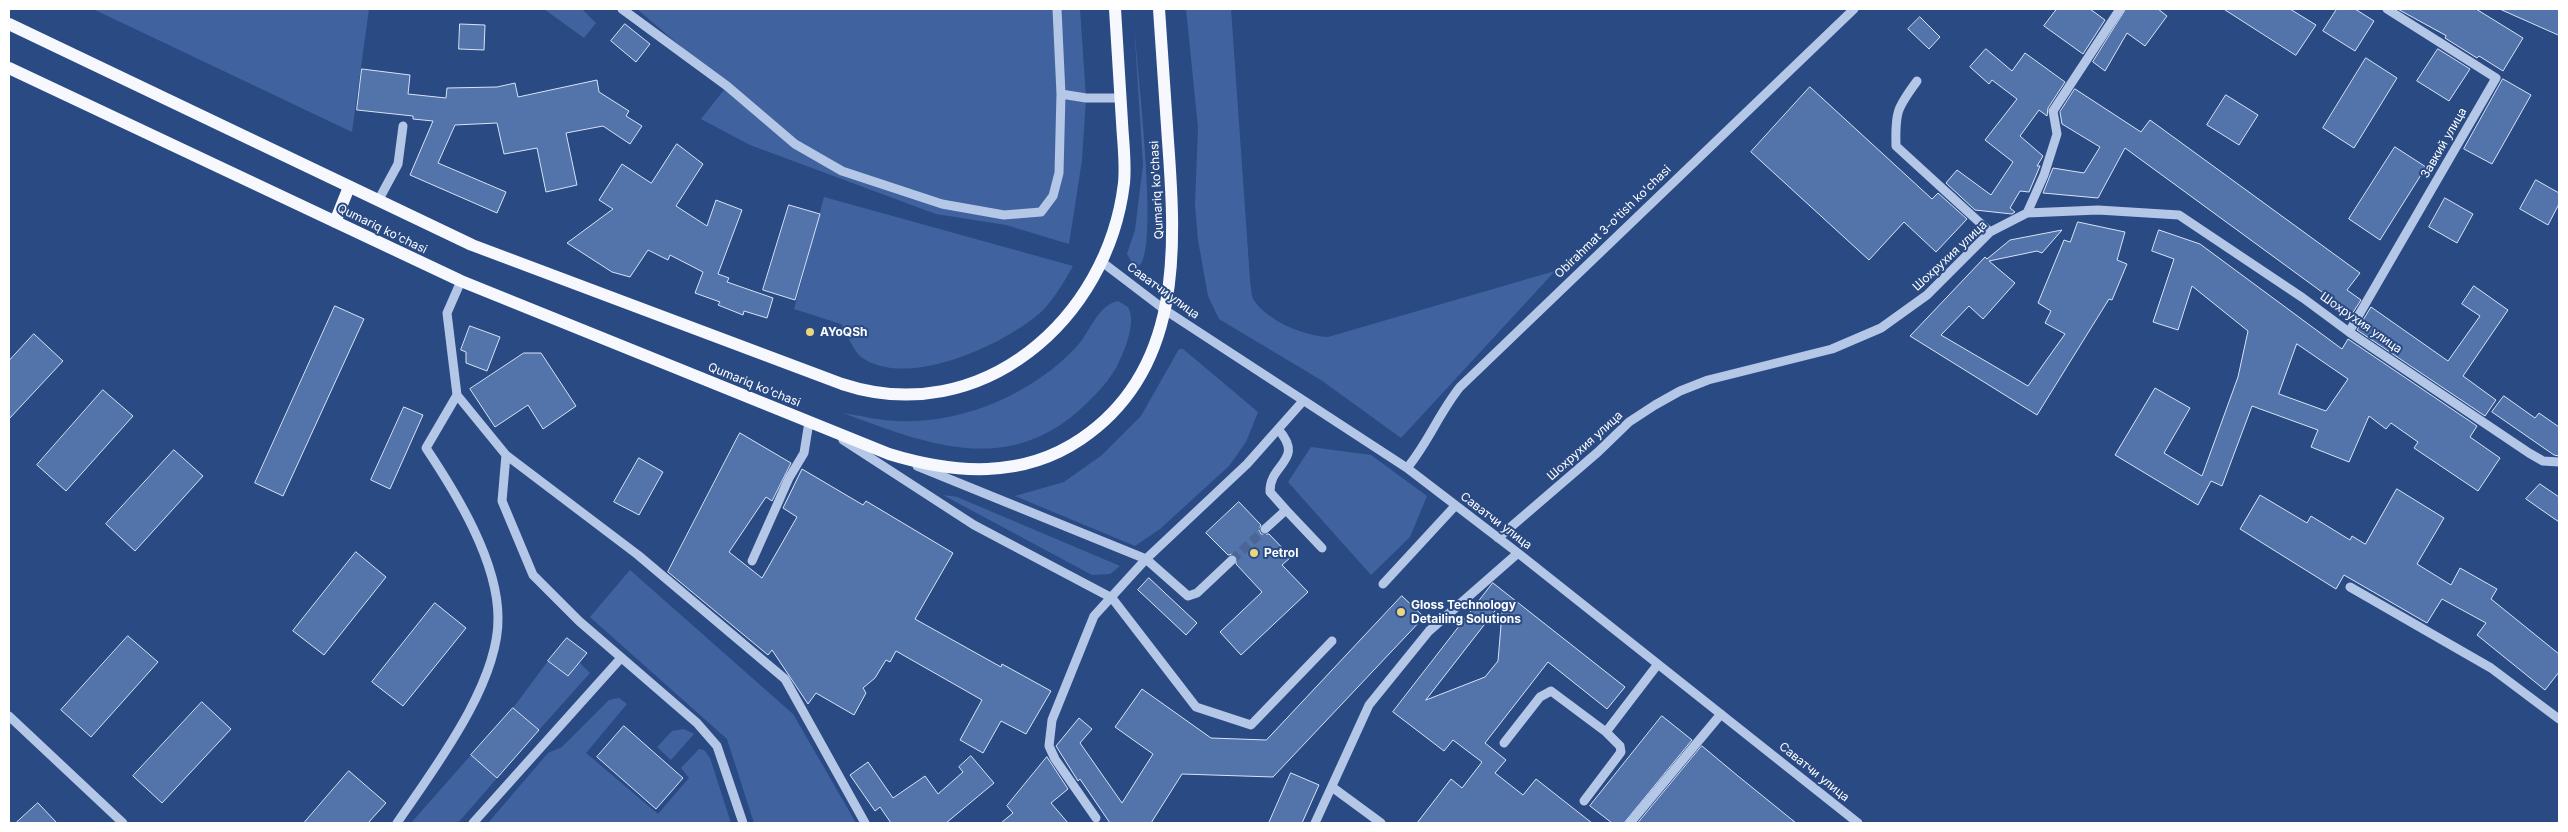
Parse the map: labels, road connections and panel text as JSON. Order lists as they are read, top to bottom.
{
  "streets": {
    "main road": ["Qumariq ko'chasi"],
    "street": [
      "Завкий улица",
      "Obirahmat 3-o'tish ko'chasi",
      "Шохрухия улица",
      "Саватчи улица"
    ]
  },
  "crossings": [
    ["Завкий улица", "Шохрухия улица"],
    ["Qumariq ko'chasi", "Саватчи улица"],
    ["Obirahmat 3-o'tish ko'chasi", "Саватчи улица"],
    ["Шохрухия улица", "Саватчи улица"]
  ],
  "places": ["AYoQSh", "Petrol", "Gloss Technology Detailing Solutions"]
}
